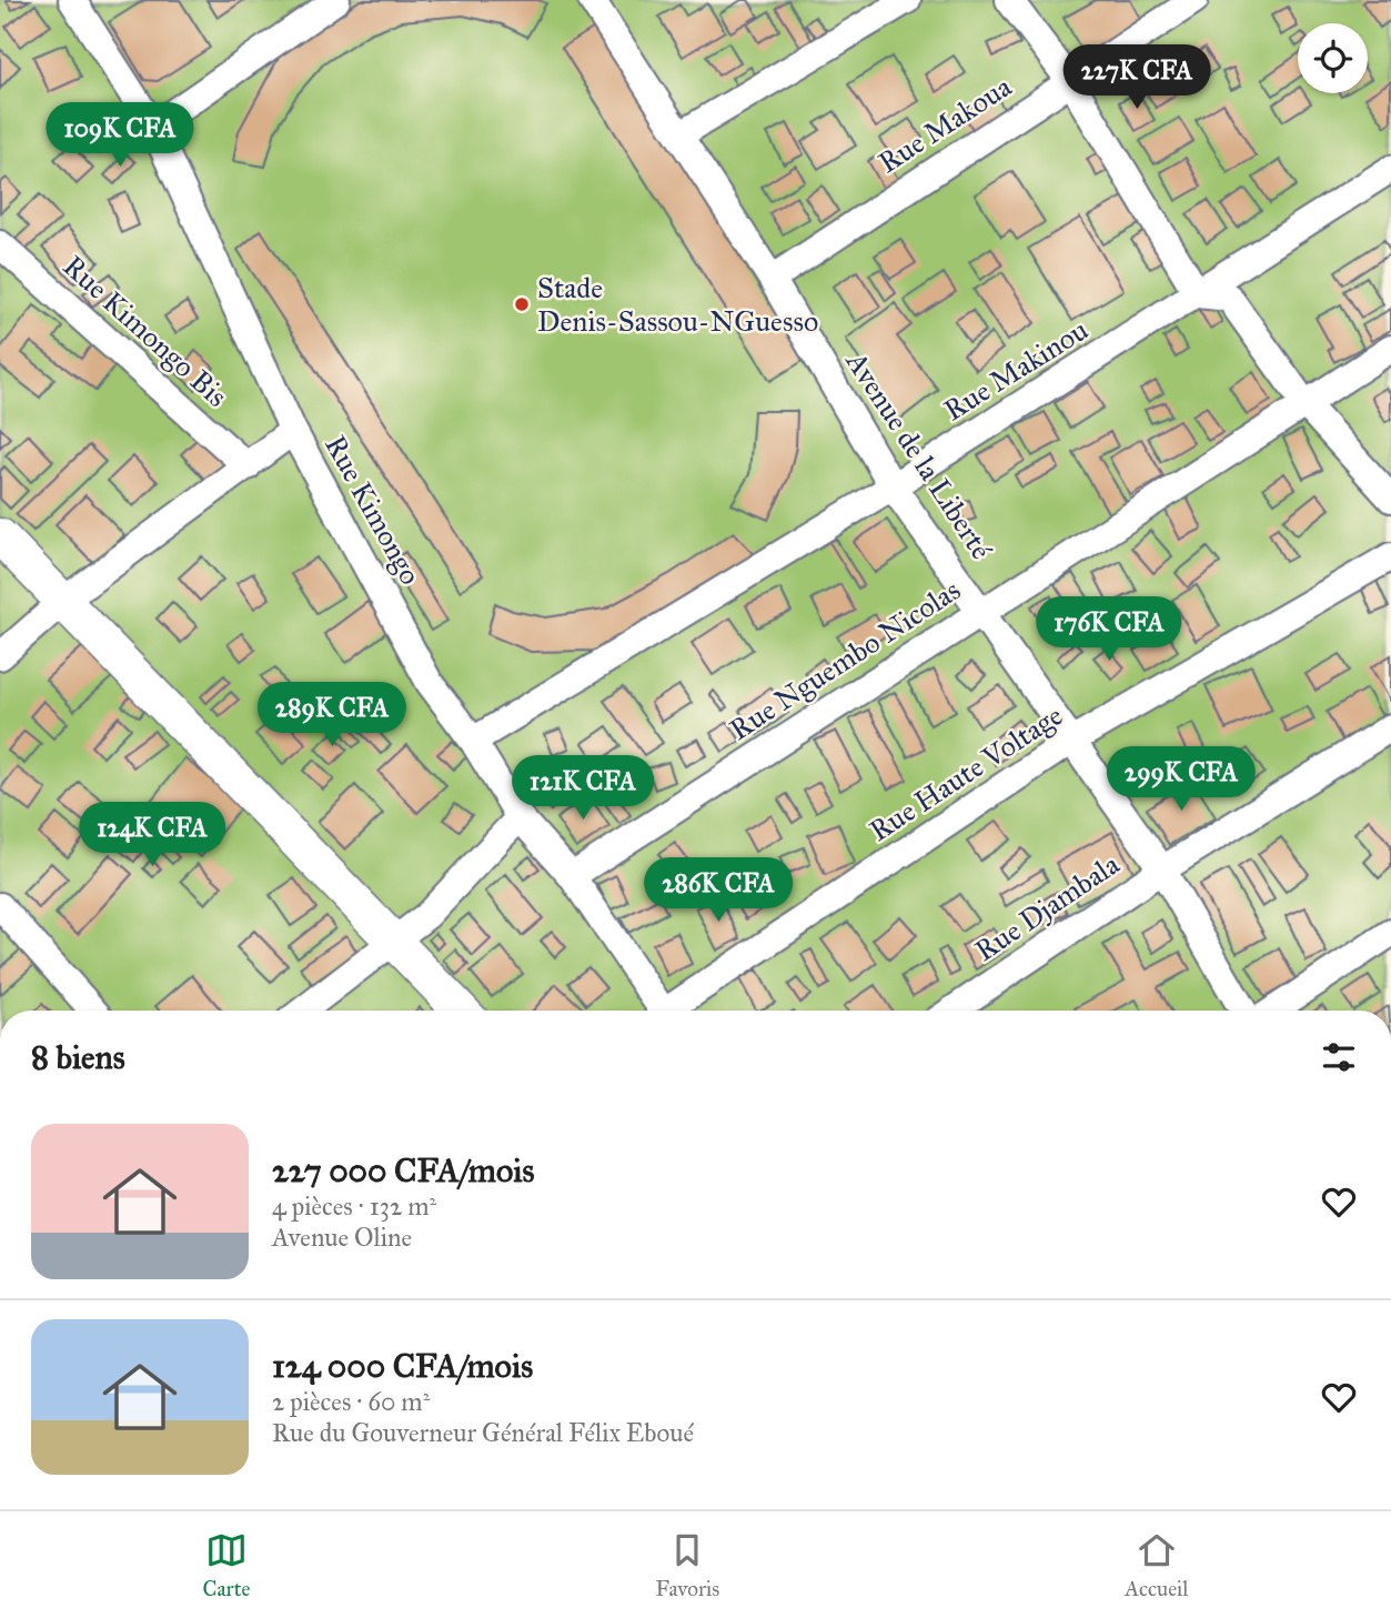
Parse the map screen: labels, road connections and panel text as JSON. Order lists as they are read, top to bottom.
{
  "streets": {
    "street": [
      "Rue Makoua",
      "Rue Kimongo Bis",
      "Rue Makinou",
      "Avenue de la Liberté",
      "Rue Kimongo",
      "Rue Nguembo Nicolas",
      "Rue Haute Voltage",
      "Rue Djambala"
    ]
  },
  "crossings": [
    ["Rue Makoua", "Avenue de la Liberté"],
    ["Rue Makinou", "Avenue de la Liberté"],
    ["Rue Makinou", "Rue Kimongo"],
    ["Avenue de la Liberté", "Rue Nguembo Nicolas"],
    ["Avenue de la Liberté", "Rue Haute Voltage"],
    ["Avenue de la Liberté", "Rue Djambala"],
    ["Rue Kimongo", "Rue Nguembo Nicolas"]
  ],
  "places": ["Stade Denis-Sassou-NGuesso"],
  "page": {
    "price": [
      "227K CFA",
      "109K CFA",
      "176K CFA",
      "289K CFA",
      "299K CFA",
      "121K CFA",
      "124K CFA",
      "286K CFA"
    ],
    "heading": "8 biens",
    "list": [
      {
        "name": "227 000 CFA/mois",
        "note": "4 pièces · 132 m² · Avenue Oline"
      },
      {
        "name": "124 000 CFA/mois",
        "note": "2 pièces · 60 m² · Rue du Gouverneur Général Félix Eboué"
      }
    ],
    "tabs": ["Carte", "Favoris", "Accueil"]
  }
}
